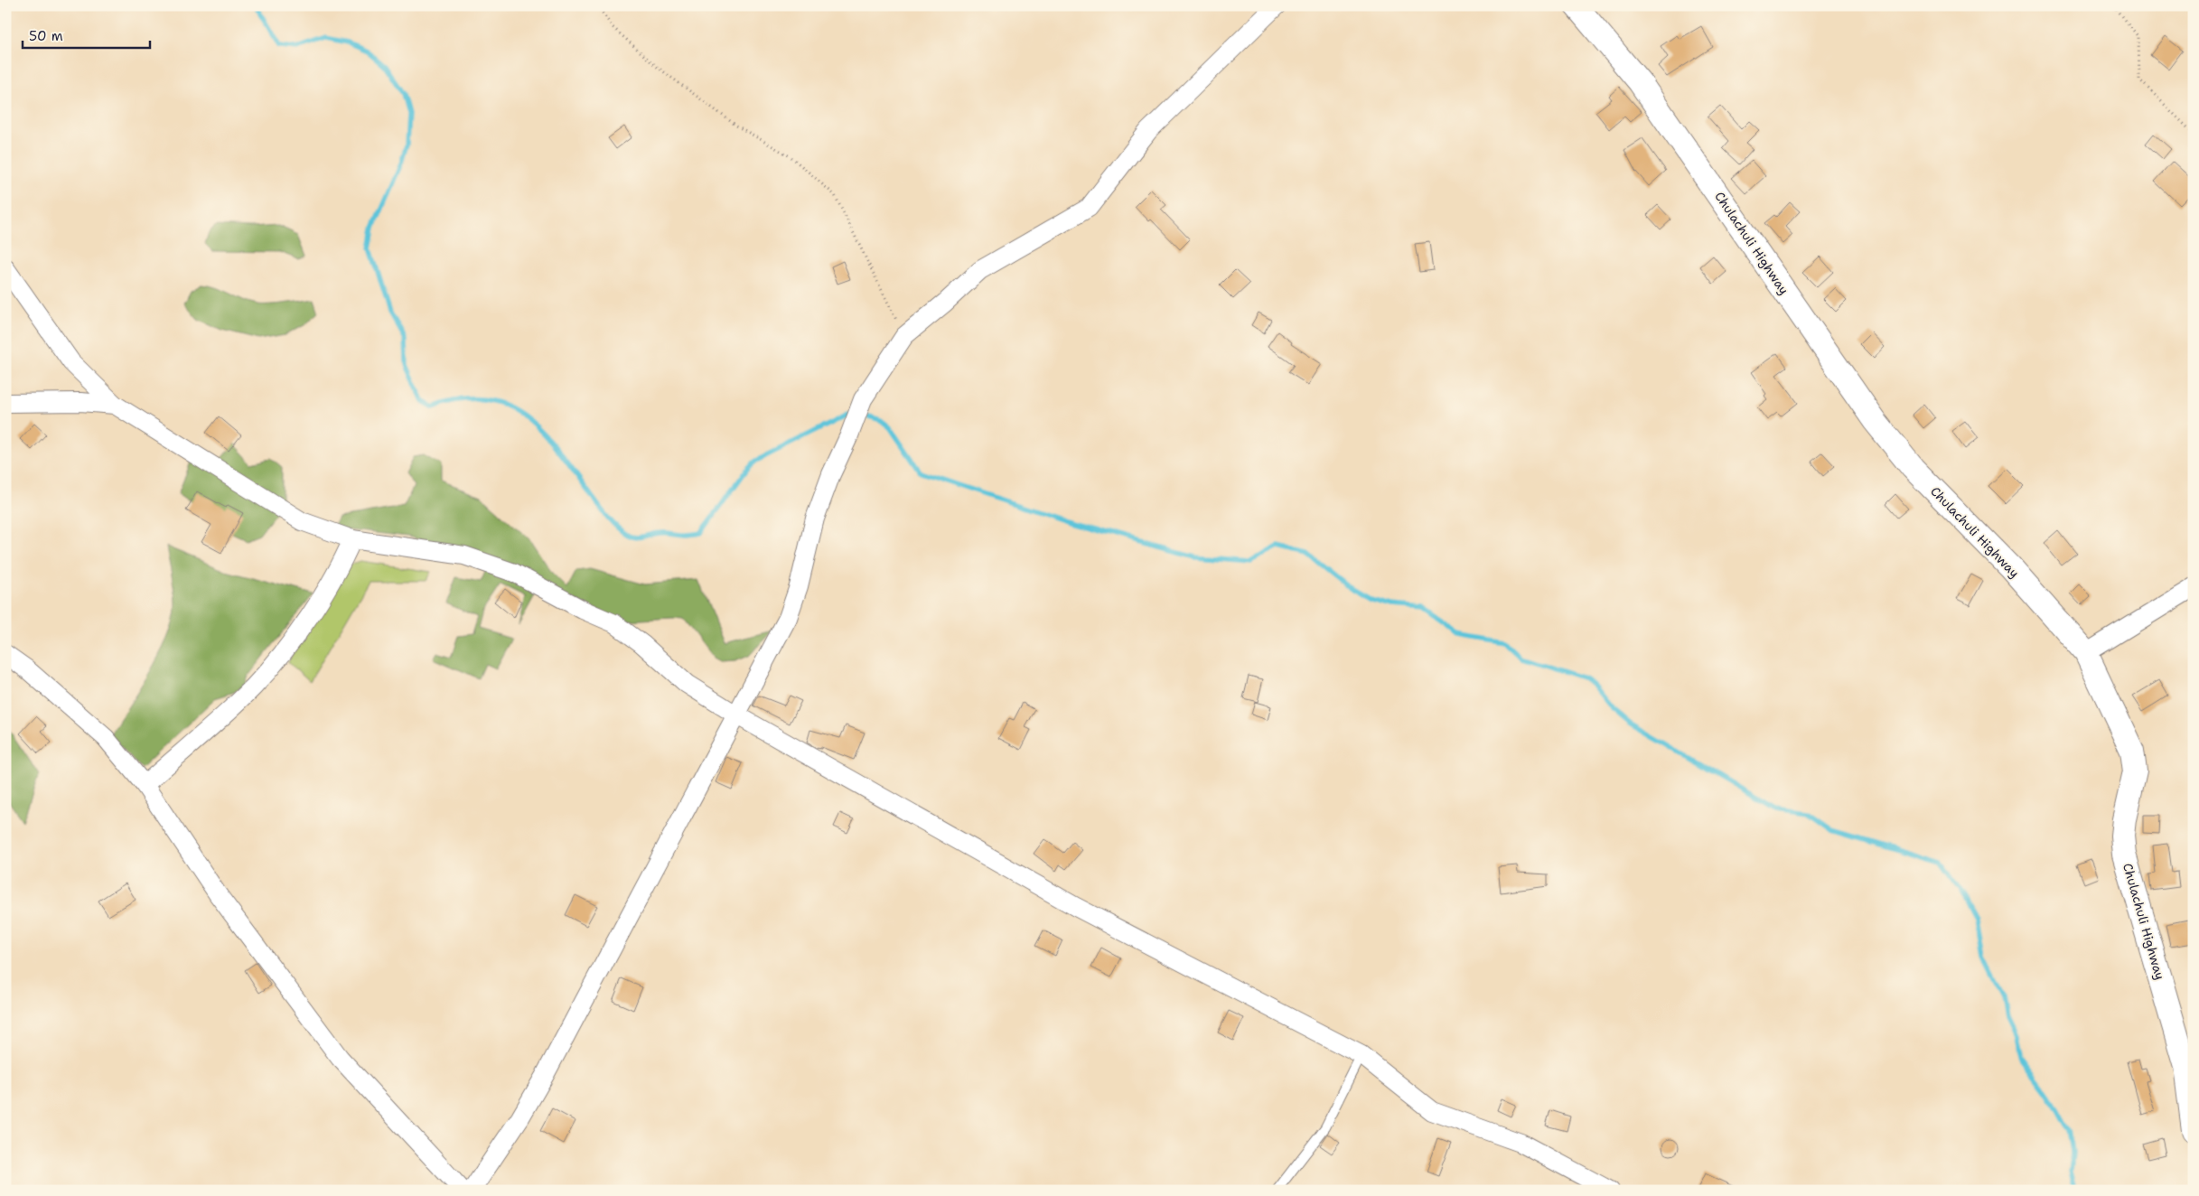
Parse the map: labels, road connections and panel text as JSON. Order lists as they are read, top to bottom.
{
  "streets": {
    "street": ["Chulachuli Highway"]
  },
  "scale_bar": "50 m"
}
